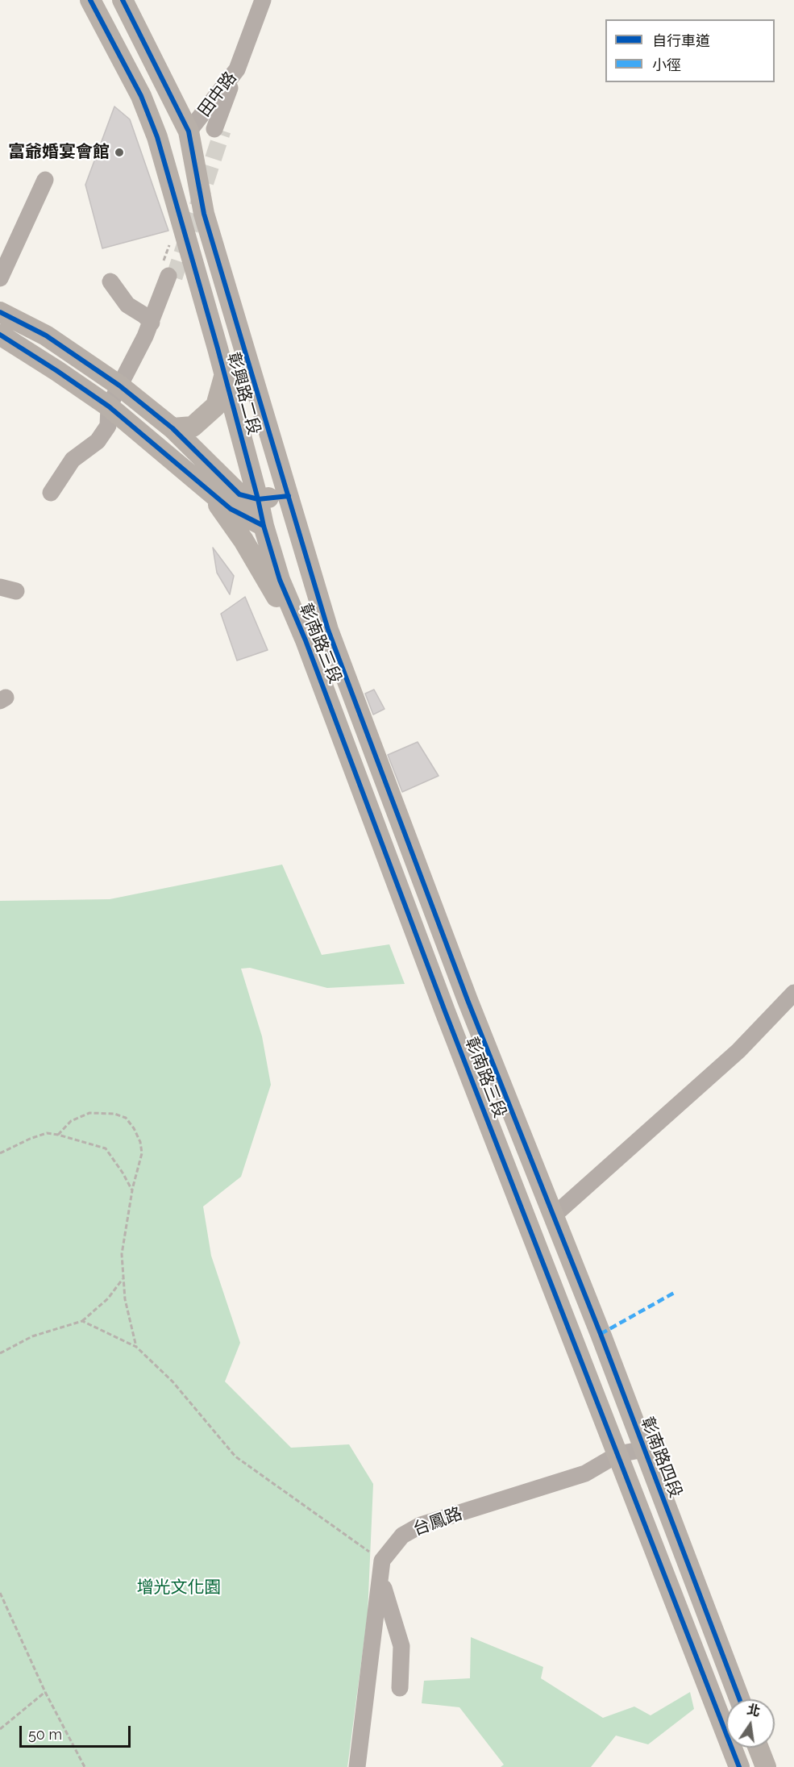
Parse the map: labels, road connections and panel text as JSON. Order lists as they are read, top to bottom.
{
  "streets": {
    "main road": ["彰興路二段", "彰南路三段", "彰南路四段"],
    "street": ["田中路", "台鳳路"]
  },
  "crossings": [
    ["田中路", "彰興路二段"],
    ["彰興路二段", "彰南路三段"],
    ["彰南路三段", "彰南路四段"],
    ["彰南路三段", "台鳳路"],
    ["彰南路四段", "台鳳路"]
  ],
  "parks": ["增光文化園"],
  "places": ["富爺婚宴會館"],
  "legend": ["自行車道", "小徑"],
  "scale_bar": "50 m",
  "north": "top"
}
